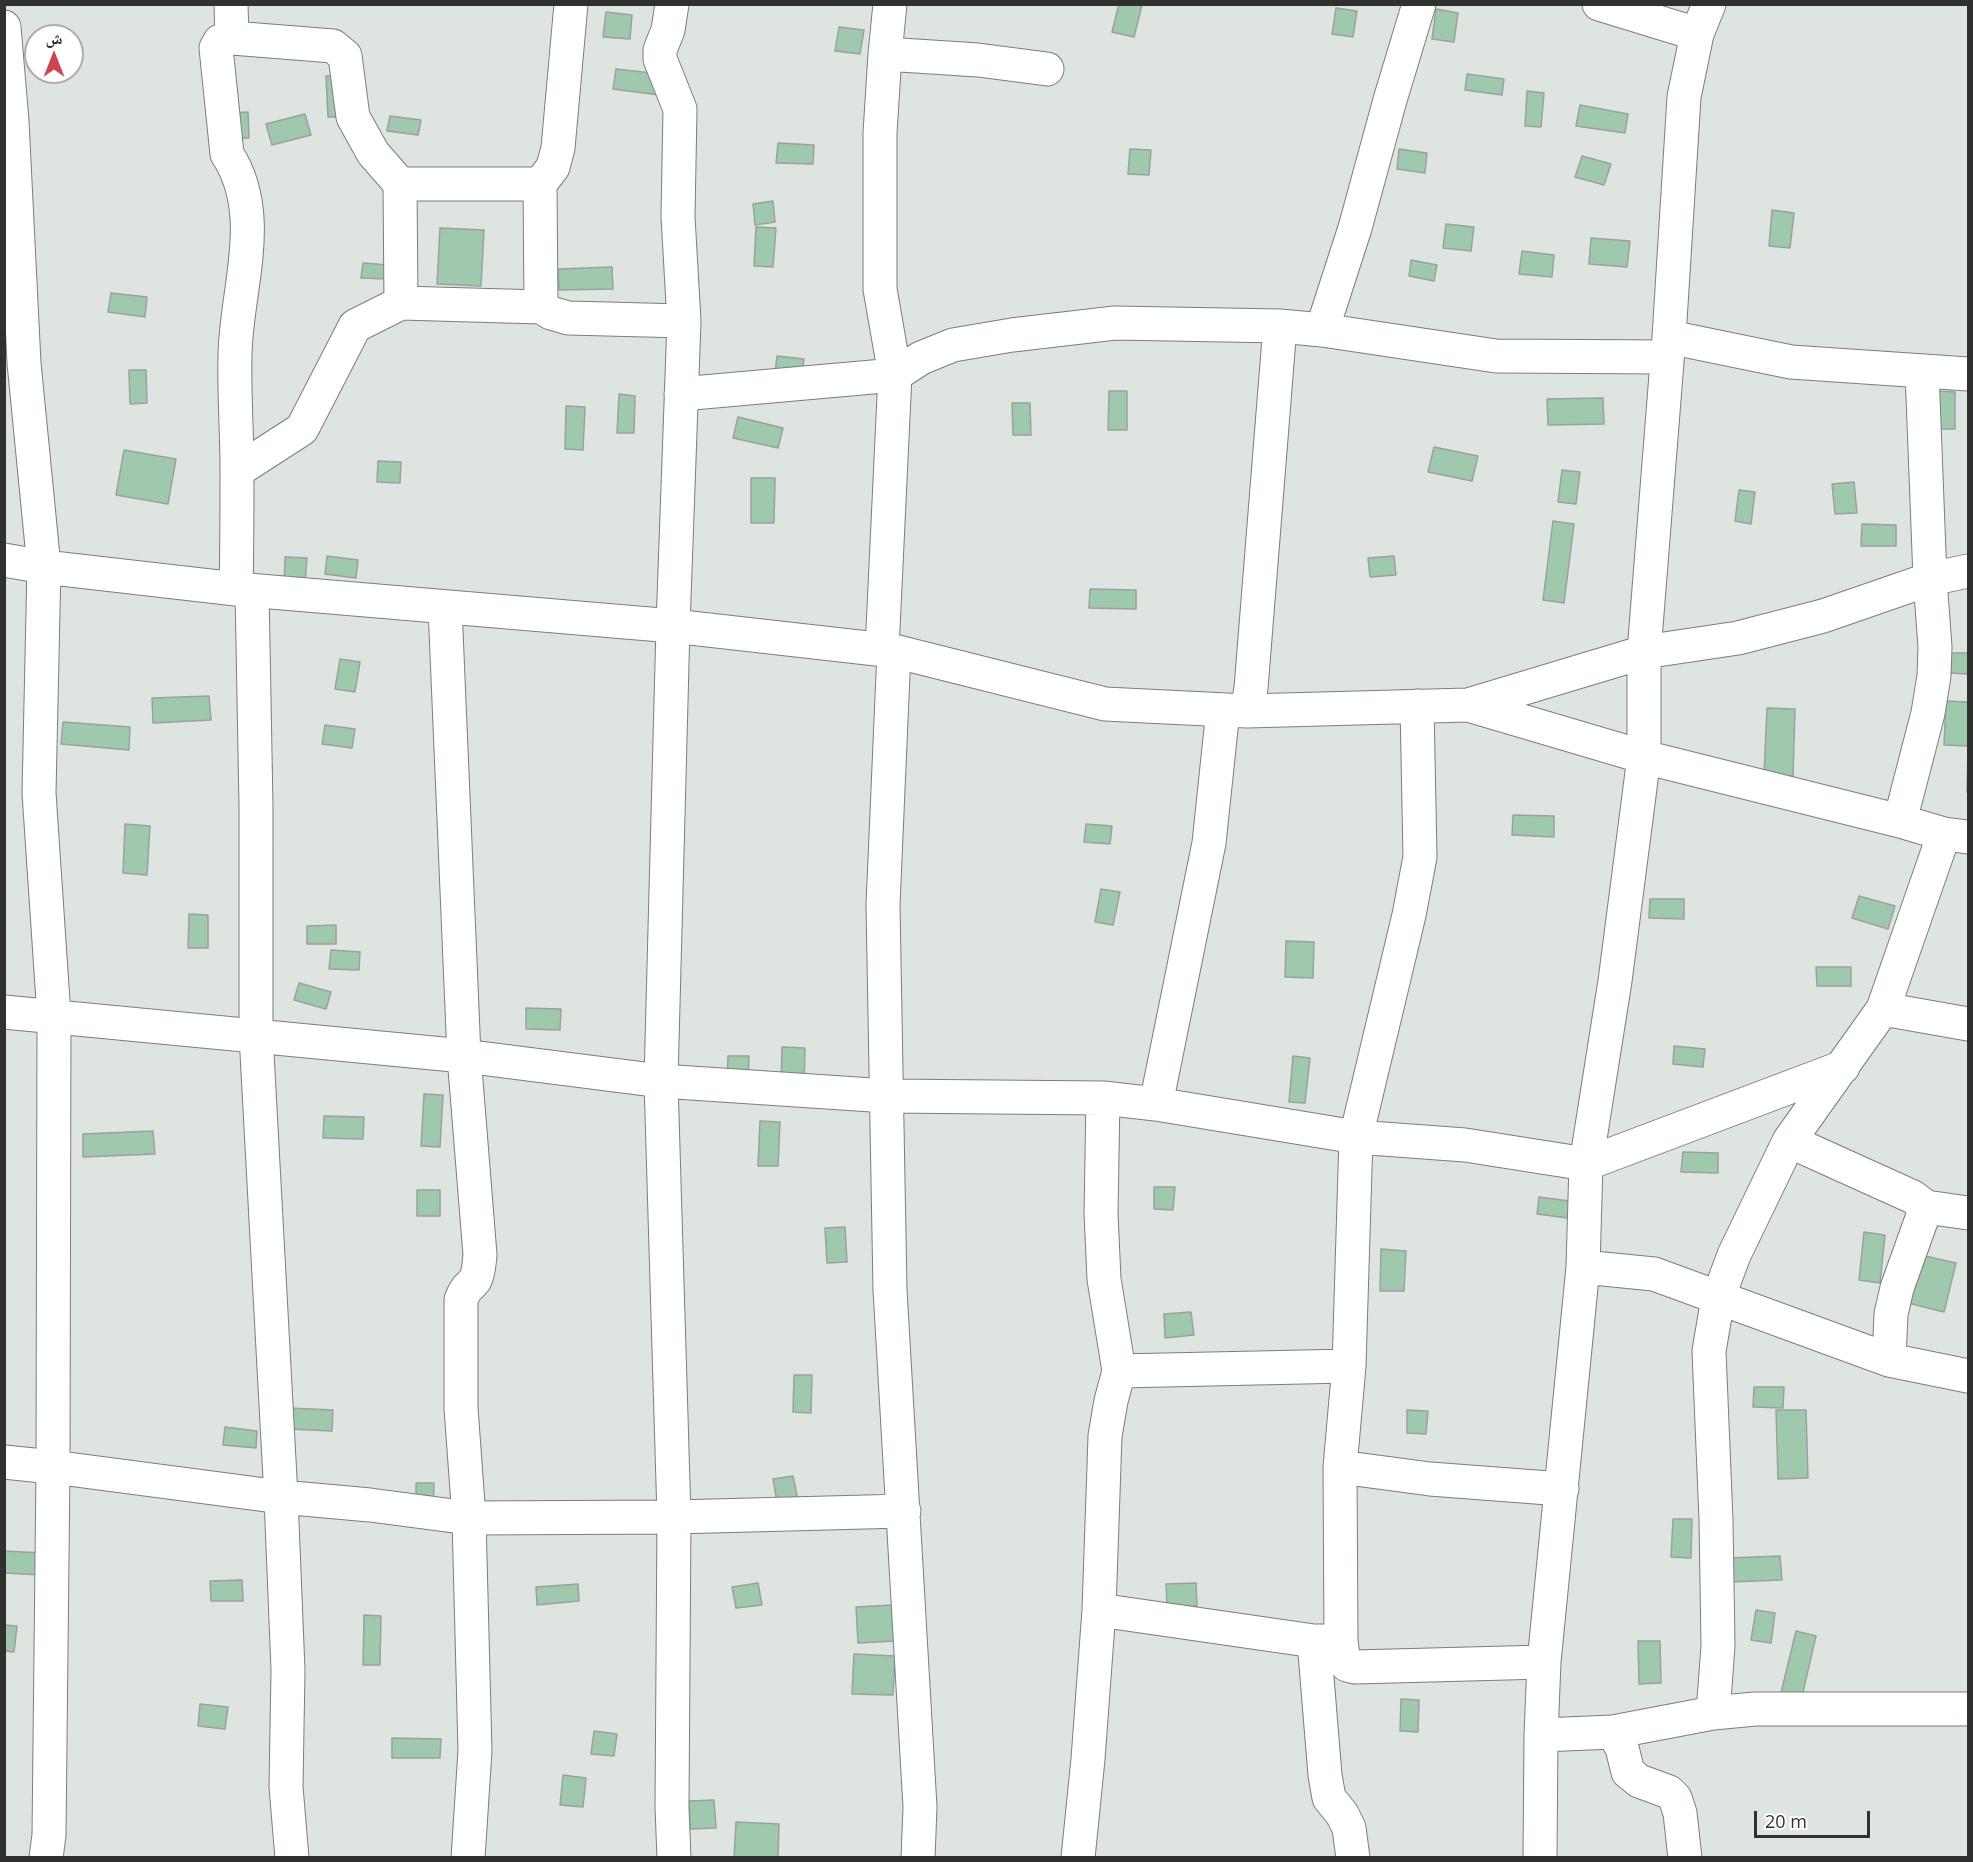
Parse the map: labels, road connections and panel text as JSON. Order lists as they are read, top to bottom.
{
  "scale_bar": "20 m",
  "north": "top"
}
